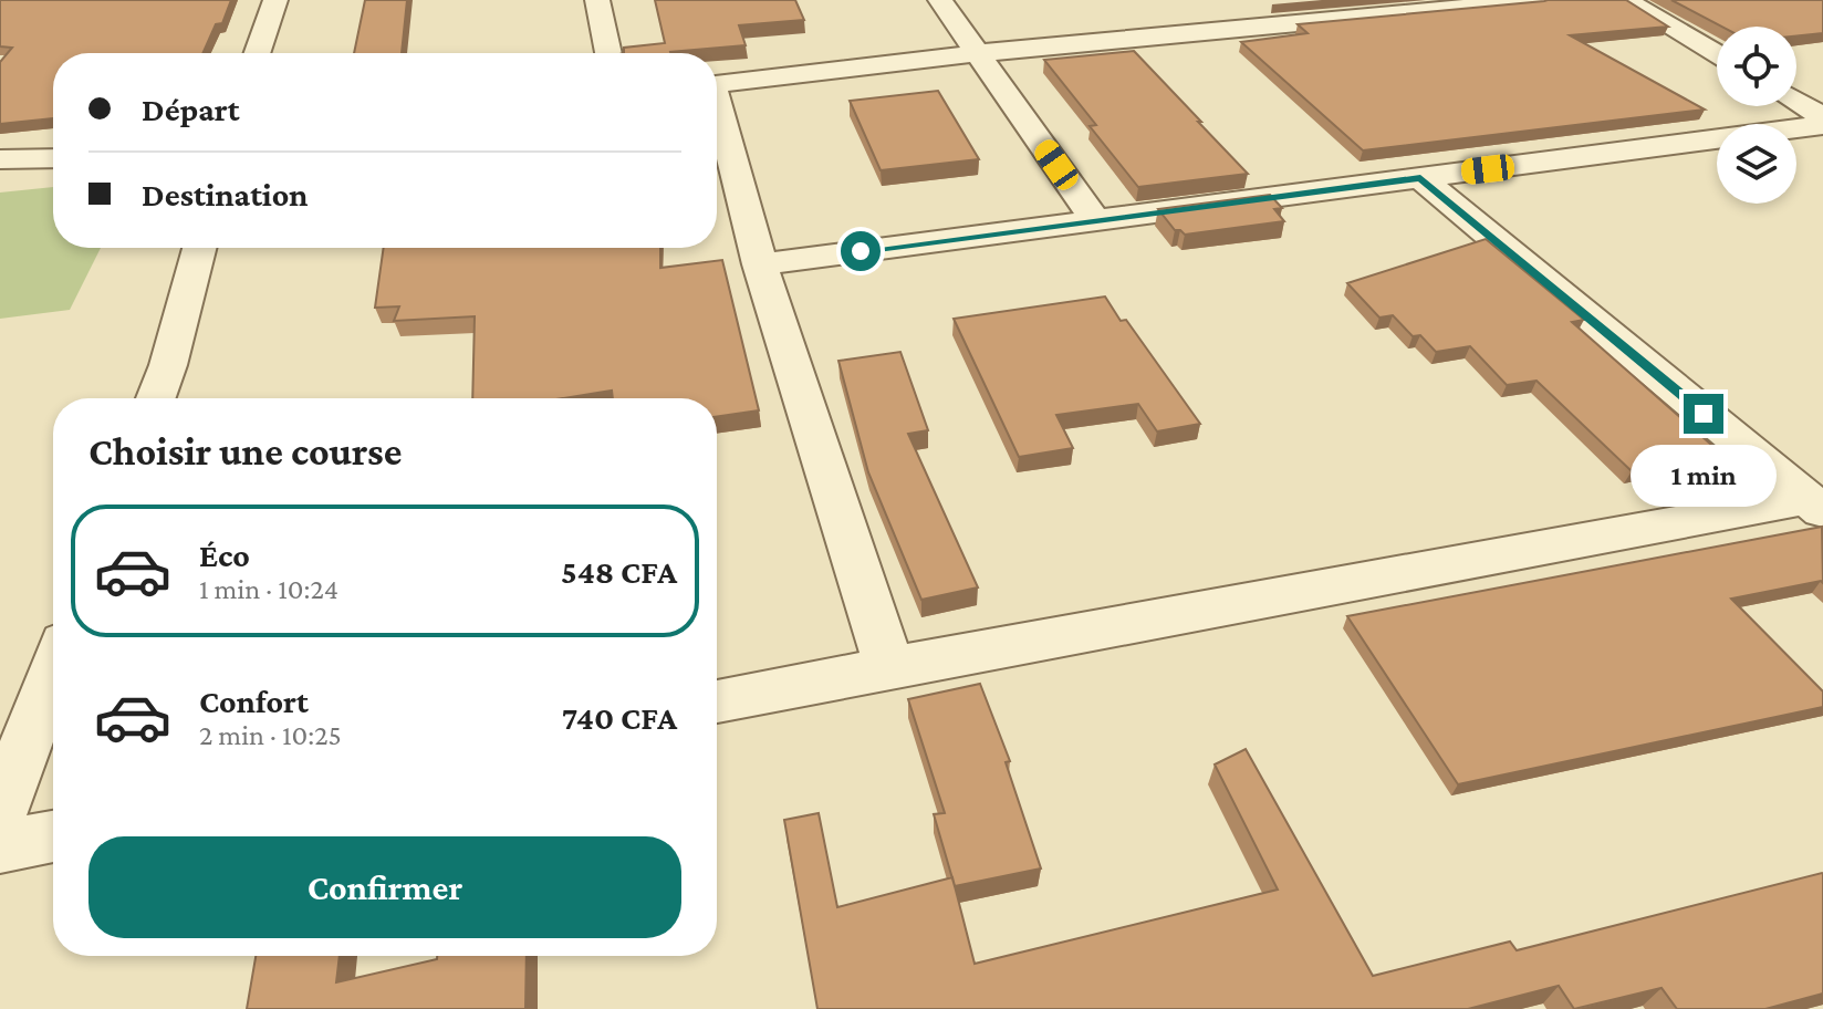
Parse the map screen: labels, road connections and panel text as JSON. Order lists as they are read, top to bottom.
{
  "page": {
    "banner": ["Départ", "Destination"],
    "heading": "Choisir une course",
    "bubble": "1 min",
    "list": [
      {
        "name": "Éco",
        "note": "1 min · 10:24",
        "value": "548 CFA"
      },
      {
        "name": "Confort",
        "note": "2 min · 10:25",
        "value": "740 CFA"
      }
    ],
    "buttons": "Confirmer"
  }
}
